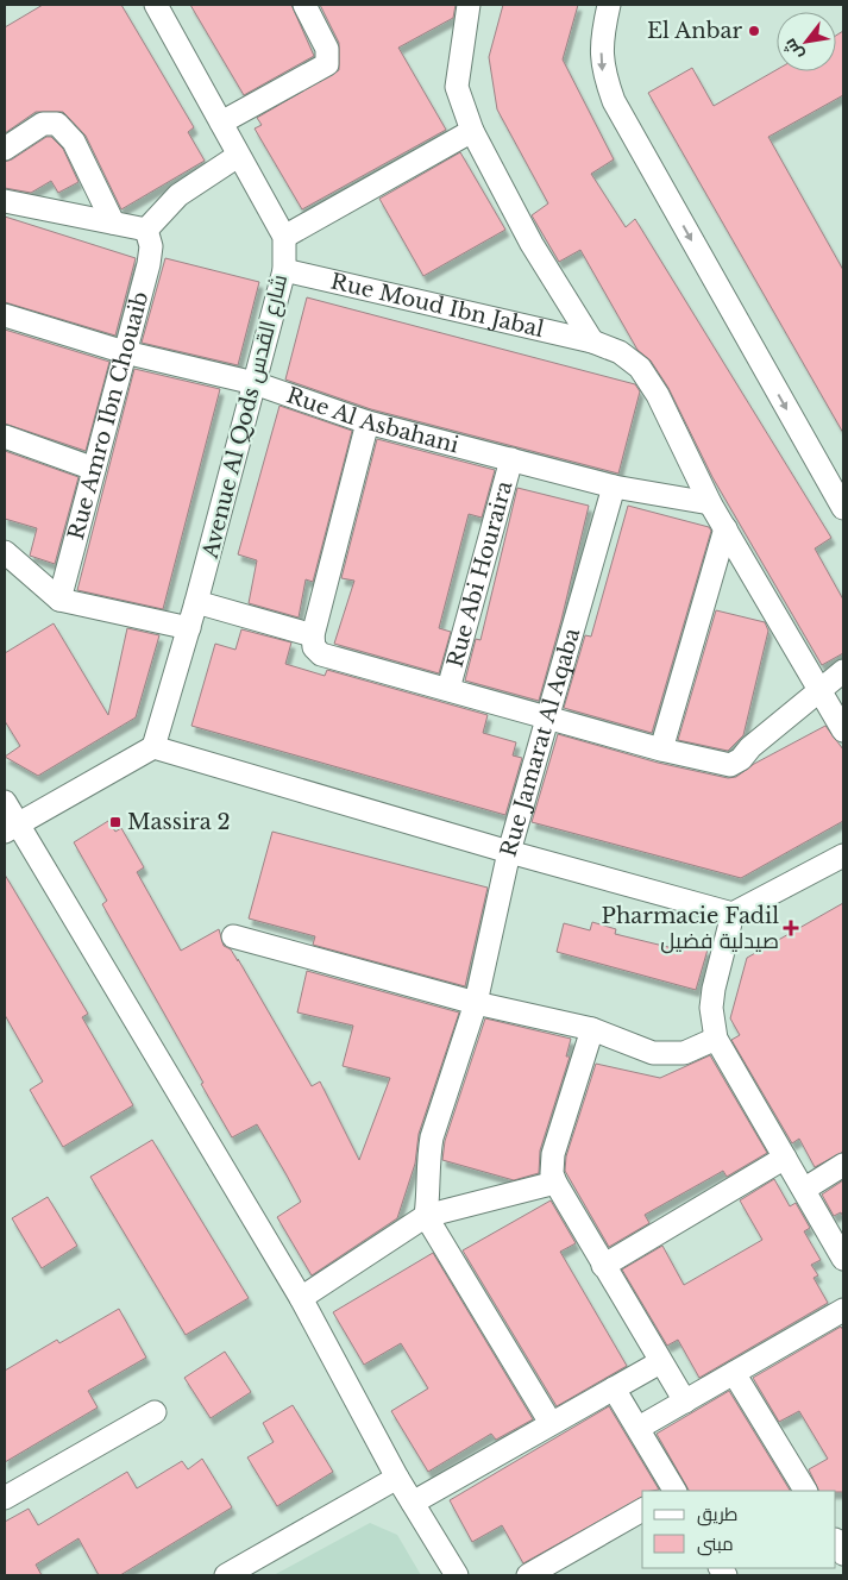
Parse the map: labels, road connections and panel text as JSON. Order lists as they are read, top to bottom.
{
  "streets": {
    "street": [
      "Rue Moud Ibn Jabal",
      "Rue Amro Ibn Chouaib",
      "Avenue Al Qods شارع القدس",
      "Rue Al Asbahani",
      "Rue Abi Houraira",
      "Rue Jamarat Al Aqaba"
    ]
  },
  "crossings": [
    ["Rue Moud Ibn Jabal", "Avenue Al Qods شارع القدس"],
    ["Rue Moud Ibn Jabal", "Rue Al Asbahani"],
    ["Rue Amro Ibn Chouaib", "Rue Al Asbahani"],
    ["Avenue Al Qods شارع القدس", "Rue Al Asbahani"],
    ["Rue Al Asbahani", "Rue Abi Houraira"],
    ["Rue Al Asbahani", "Rue Jamarat Al Aqaba"]
  ],
  "places": {
    "other": ["El Anbar"],
    "transit": ["Massira 2"],
    "health": ["Pharmacie Fadil صيدلية فضيل"]
  },
  "legend": ["طريق", "مبنى"],
  "north": "bottom left"
}
